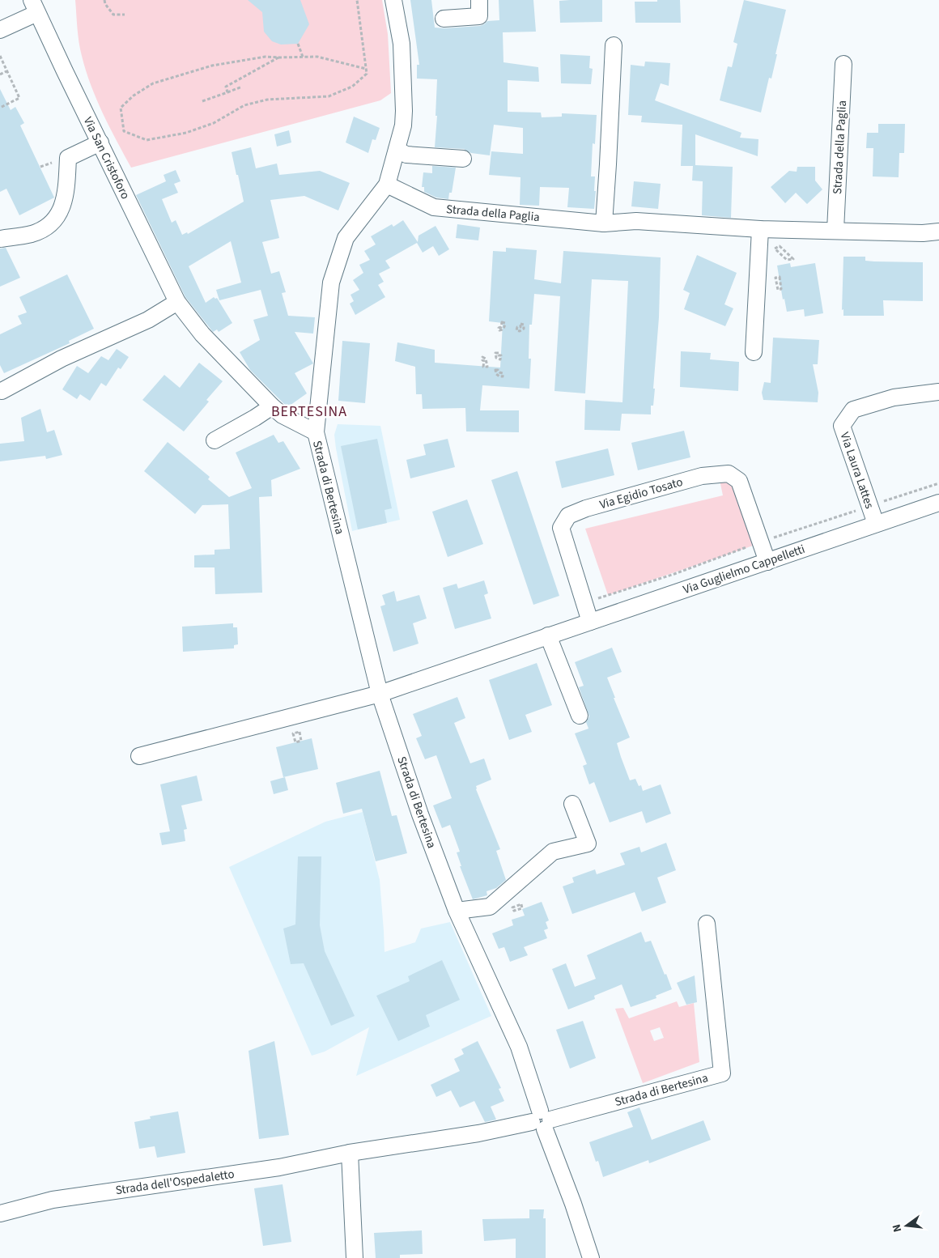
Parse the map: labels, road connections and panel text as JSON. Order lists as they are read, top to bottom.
{
  "streets": {
    "street": [
      "Strada della Paglia",
      "Via San Cristoforo",
      "Via Laura Lattes",
      "Strada di Bertesina",
      "Via Egidio Tosato",
      "Via Guglielmo Cappelletti",
      "Strada dell'Ospedaletto"
    ]
  },
  "crossings": [
    ["Strada della Paglia", "Strada di Bertesina"],
    ["Via San Cristoforo", "Strada di Bertesina"],
    ["Via Laura Lattes", "Via Guglielmo Cappelletti"],
    ["Strada di Bertesina", "Via Guglielmo Cappelletti"],
    ["Strada di Bertesina", "Strada dell'Ospedaletto"],
    ["Via Egidio Tosato", "Via Guglielmo Cappelletti"]
  ],
  "districts": ["BERTESINA"],
  "north": "left"
}
